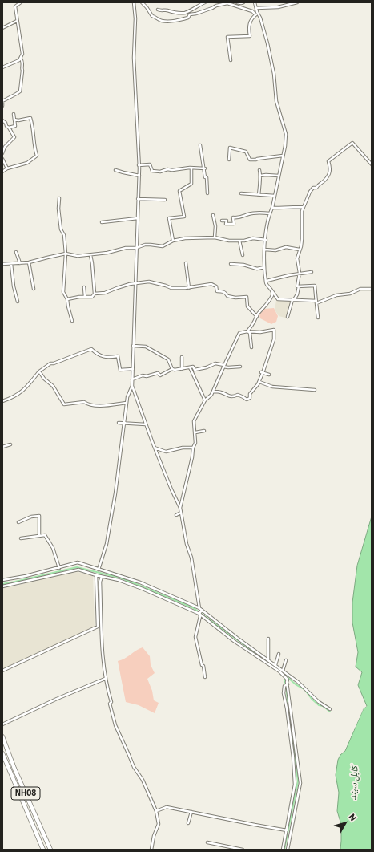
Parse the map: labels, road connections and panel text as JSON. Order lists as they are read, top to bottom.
{
  "streets": {
    "highway": ["NH08"]
  },
  "water": ["کابل سيند"],
  "north": "top right"
}
